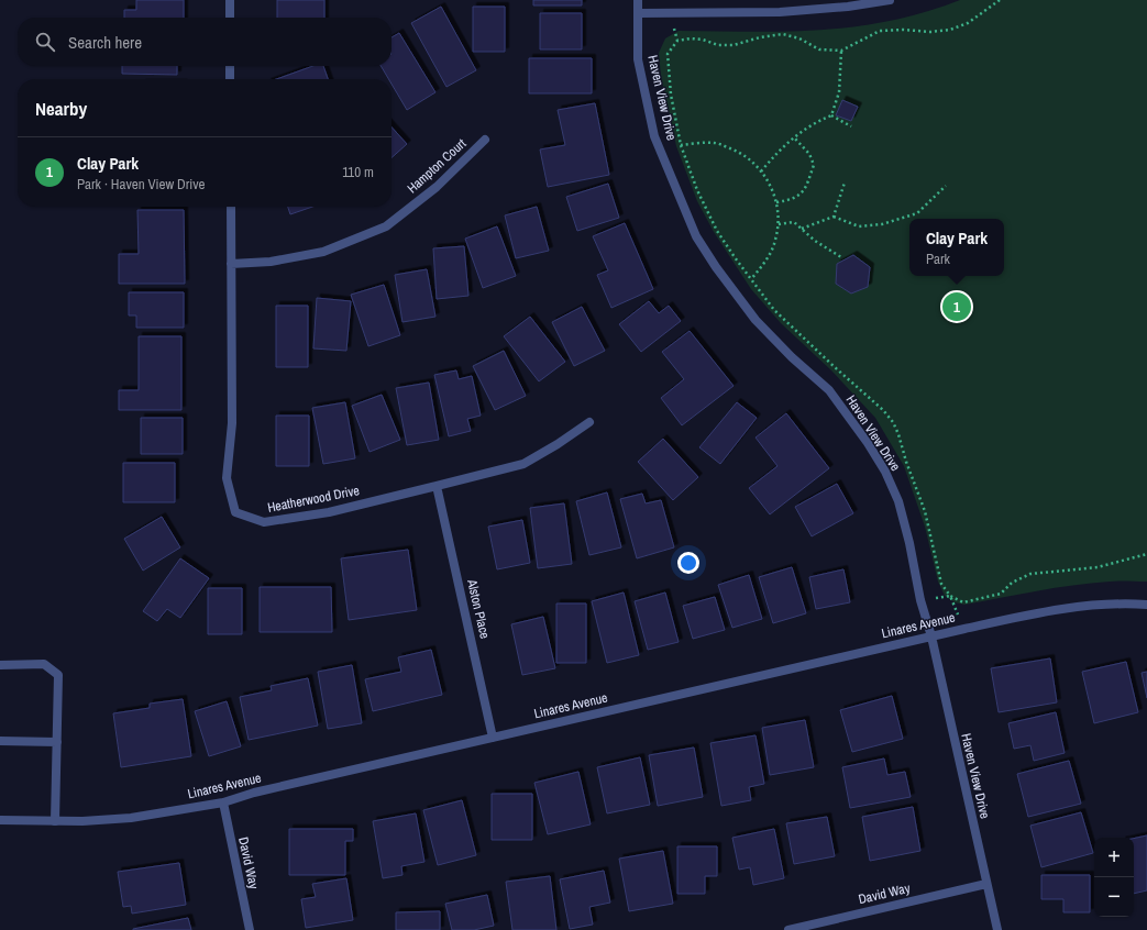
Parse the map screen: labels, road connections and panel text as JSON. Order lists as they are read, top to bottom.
{
  "streets": {
    "street": [
      "Haven View Drive",
      "Hampton Court",
      "Heatherwood Drive",
      "Alston Place",
      "Linares Avenue",
      "David Way"
    ]
  },
  "crossings": [
    ["Haven View Drive", "Linares Avenue"],
    ["Haven View Drive", "David Way"],
    ["Hampton Court", "Heatherwood Drive"],
    ["Heatherwood Drive", "Alston Place"],
    ["Alston Place", "Linares Avenue"],
    ["Linares Avenue", "David Way"]
  ],
  "page": {
    "search": "Search here",
    "heading": "Nearby",
    "list": [
      {
        "mark": "1",
        "name": "Clay Park",
        "note": "Park · Haven View Drive",
        "value": "110 m"
      }
    ],
    "popup": ["Clay Park", "Park"],
    "pins": "1",
    "map_buttons": ["+", "−"]
  }
}
